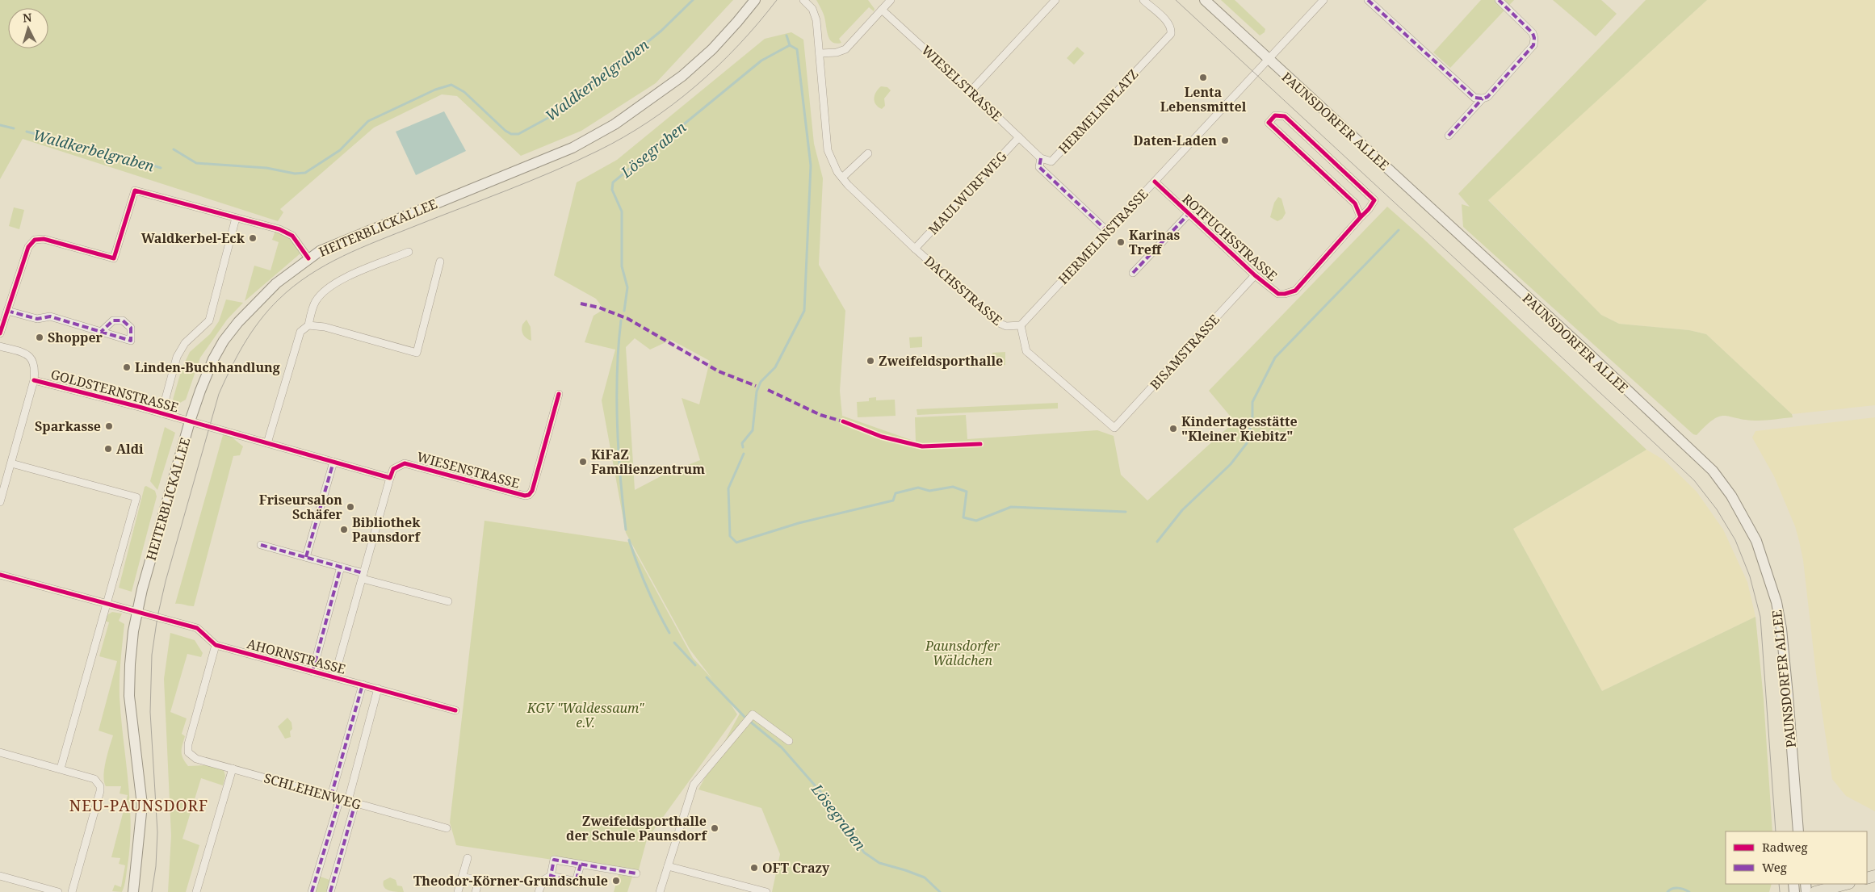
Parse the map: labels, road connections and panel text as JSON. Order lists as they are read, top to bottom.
{
  "streets": {
    "main road": ["PAUNSDORFER ALLEE", "HEITERBLICKALLEE"],
    "street": [
      "WIESELSTRASSE",
      "HERMELINPLATZ",
      "MAULWURFWEG",
      "HERMELINSTRASSE",
      "ROTFUCHSSTRASSE",
      "DACHSSTRASSE",
      "BISAMSTRASSE",
      "GOLDSTERNSTRASSE",
      "WIESENSTRASSE",
      "AHORNSTRASSE",
      "SCHLEHENWEG"
    ]
  },
  "crossings": [
    ["WIESELSTRASSE", "HERMELINPLATZ"],
    ["WIESELSTRASSE", "MAULWURFWEG"],
    ["HERMELINPLATZ", "HERMELINSTRASSE"],
    ["PAUNSDORFER ALLEE", "HERMELINSTRASSE"],
    ["MAULWURFWEG", "DACHSSTRASSE"],
    ["HEITERBLICKALLEE", "GOLDSTERNSTRASSE"],
    ["HEITERBLICKALLEE", "AHORNSTRASSE"],
    ["HERMELINSTRASSE", "ROTFUCHSSTRASSE"],
    ["HERMELINSTRASSE", "DACHSSTRASSE"],
    ["ROTFUCHSSTRASSE", "BISAMSTRASSE"],
    ["DACHSSTRASSE", "BISAMSTRASSE"],
    ["AHORNSTRASSE", "SCHLEHENWEG"]
  ],
  "districts": ["NEU-PAUNSDORF"],
  "water": ["Waldkerbelgraben", "Lösegraben"],
  "parks": ["Paunsdorfer Wäldchen", "KGV \"Waldessaum\" e.V."],
  "places": [
    "Lenta Lebensmittel",
    "Daten-Laden",
    "Waldkerbel-Eck",
    "Karinas Treff",
    "Shopper",
    "Zweifeldsporthalle",
    "Linden-Buchhandlung",
    "Sparkasse",
    "Kindertagesstätte \"Kleiner Kiebitz\"",
    "Aldi",
    "KiFaZ Familienzentrum",
    "Friseursalon Schäfer",
    "Bibliothek Paunsdorf",
    "Zweifeldsporthalle der Schule Paunsdorf",
    "OFT Crazy",
    "Theodor-Körner-Grundschule"
  ],
  "legend": ["Radweg", "Weg"],
  "north": "top"
}
